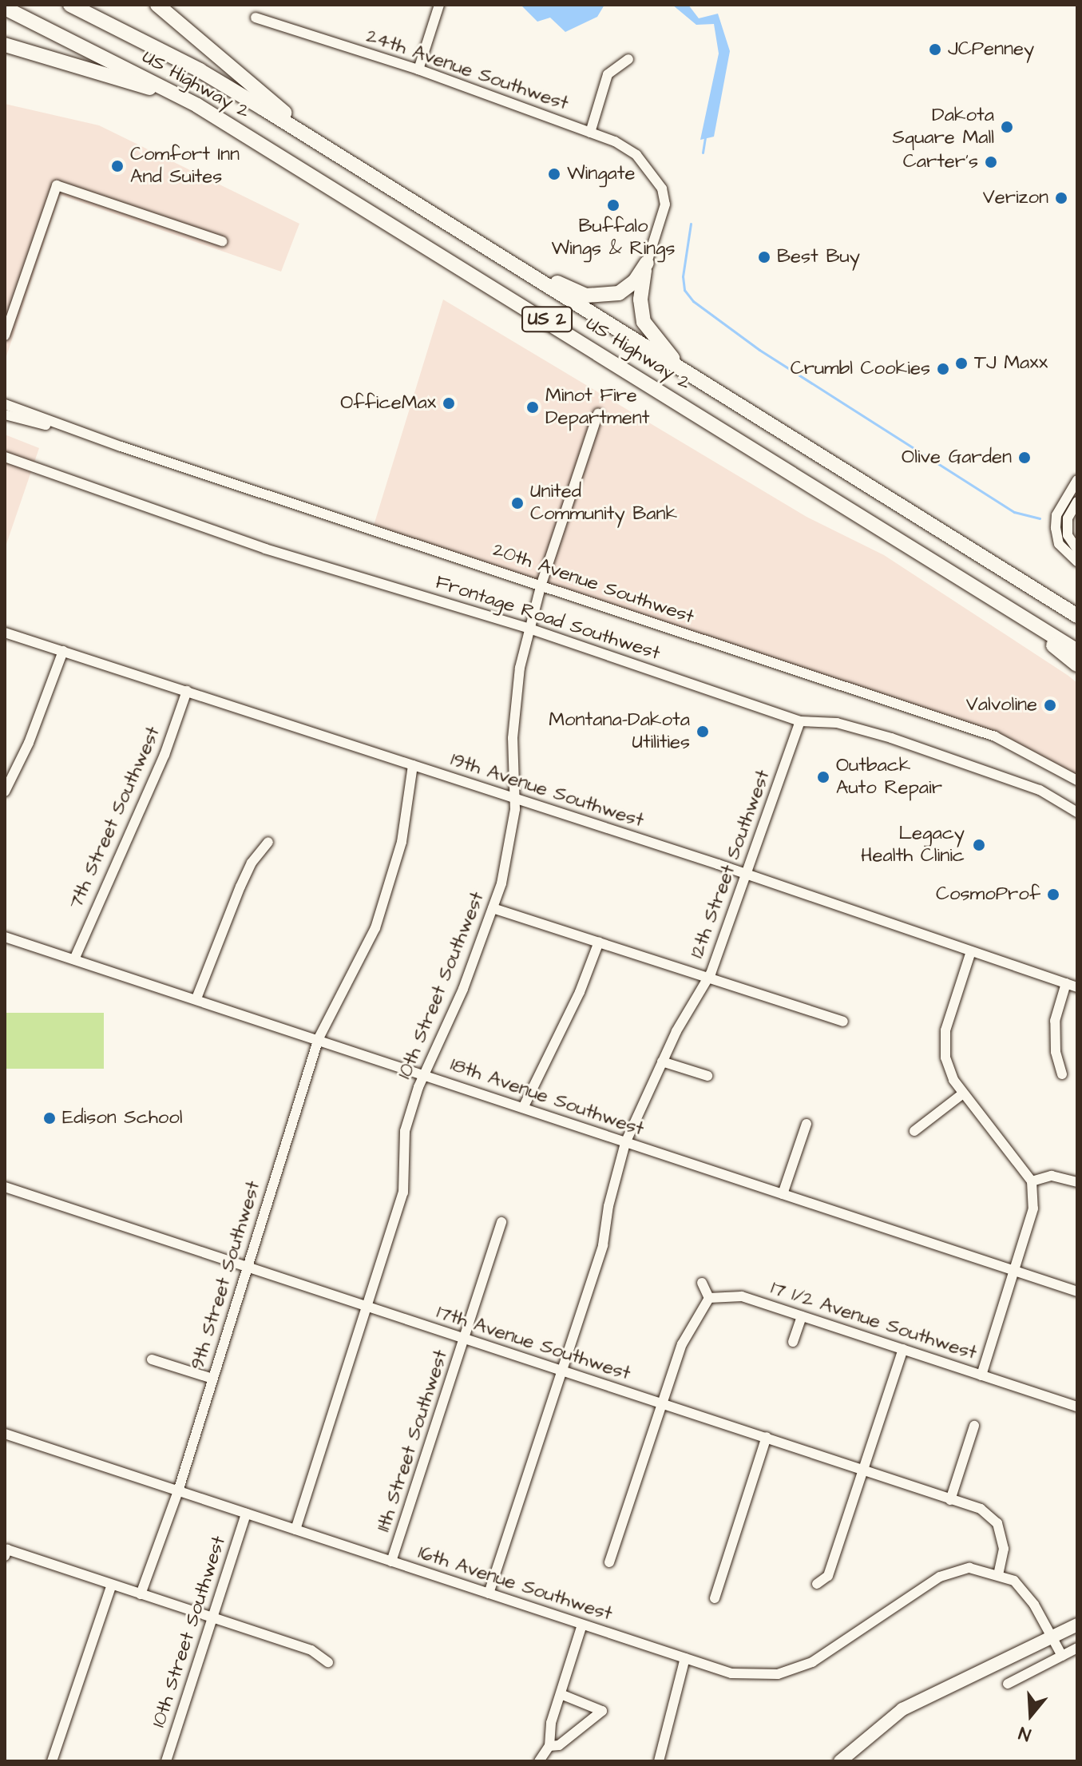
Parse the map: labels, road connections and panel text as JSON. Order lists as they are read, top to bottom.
{
  "streets": {
    "highway": ["US Highway 2", "US 2"],
    "street": [
      "24th Avenue Southwest",
      "20th Avenue Southwest",
      "Frontage Road Southwest",
      "19th Avenue Southwest",
      "7th Street Southwest",
      "12th Street Southwest",
      "10th Street Southwest",
      "18th Avenue Southwest",
      "9th Street Southwest",
      "17 1/2 Avenue Southwest",
      "17th Avenue Southwest",
      "11th Street Southwest",
      "16th Avenue Southwest"
    ]
  },
  "crossings": [
    ["20th Avenue Southwest", "10th Street Southwest"],
    ["Frontage Road Southwest", "12th Street Southwest"],
    ["Frontage Road Southwest", "10th Street Southwest"],
    ["19th Avenue Southwest", "7th Street Southwest"],
    ["19th Avenue Southwest", "12th Street Southwest"],
    ["19th Avenue Southwest", "10th Street Southwest"],
    ["19th Avenue Southwest", "9th Street Southwest"],
    ["7th Street Southwest", "18th Avenue Southwest"],
    ["12th Street Southwest", "18th Avenue Southwest"],
    ["12th Street Southwest", "17th Avenue Southwest"],
    ["12th Street Southwest", "16th Avenue Southwest"],
    ["10th Street Southwest", "18th Avenue Southwest"],
    ["10th Street Southwest", "17th Avenue Southwest"],
    ["10th Street Southwest", "16th Avenue Southwest"],
    ["18th Avenue Southwest", "9th Street Southwest"],
    ["9th Street Southwest", "17th Avenue Southwest"],
    ["9th Street Southwest", "16th Avenue Southwest"],
    ["17th Avenue Southwest", "11th Street Southwest"],
    ["17th Avenue Southwest", "16th Avenue Southwest"],
    ["11th Street Southwest", "16th Avenue Southwest"]
  ],
  "places": [
    "JCPenney",
    "Dakota Square Mall",
    "Carter's",
    "Comfort Inn And Suites",
    "Wingate",
    "Verizon",
    "Buffalo Wings & Rings",
    "Best Buy",
    "TJ Maxx",
    "Crumbl Cookies",
    "OfficeMax",
    "Minot Fire Department",
    "Olive Garden",
    "United Community Bank",
    "Valvoline",
    "Montana-Dakota Utilities",
    "Outback Auto Repair",
    "Legacy Health Clinic",
    "CosmoProf",
    "Edison School"
  ],
  "north": "bottom"
}
